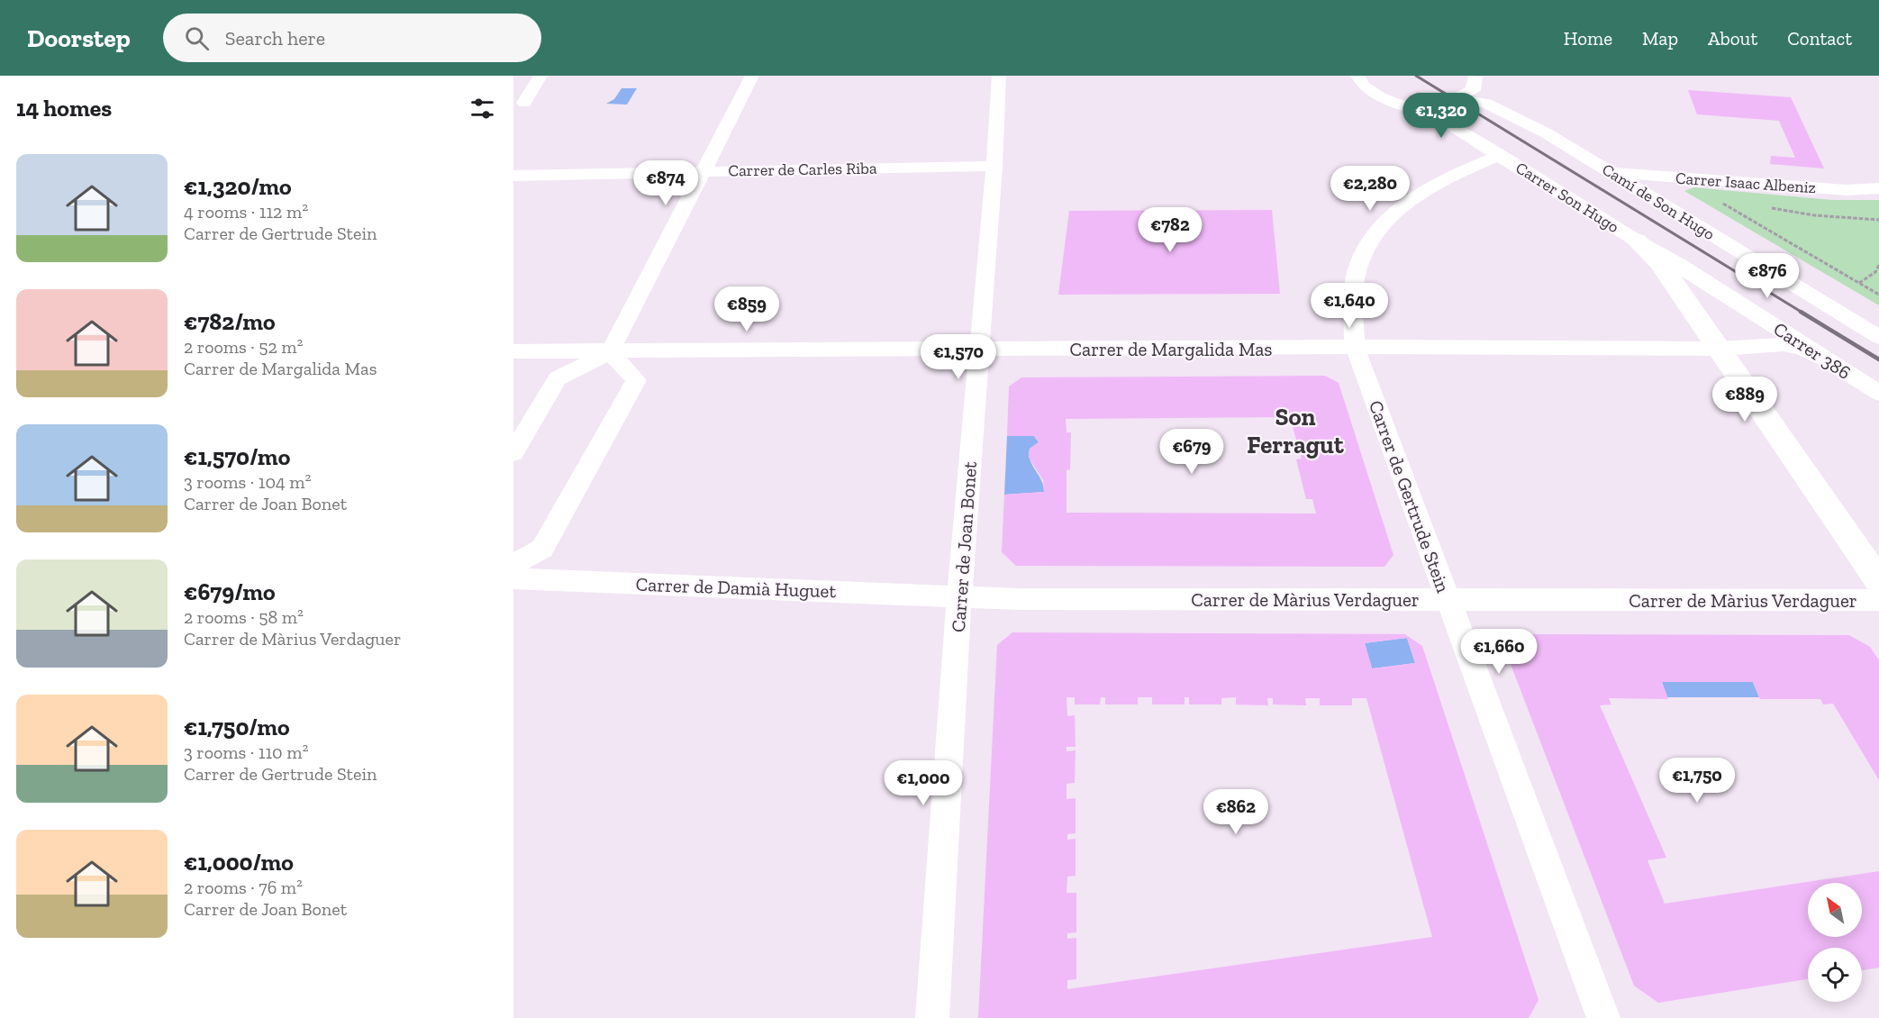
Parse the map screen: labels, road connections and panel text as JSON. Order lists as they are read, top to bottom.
{
  "streets": {
    "street": [
      "Carrer de Carles Riba",
      "Carrer Isaac Albeniz",
      "Carrer Son Hugo",
      "Camí de Son Hugo",
      "Carrer de Margalida Mas",
      "Carrer 386",
      "Carrer de Gertrude Stein",
      "Carrer de Joan Bonet",
      "Carrer de Damià Huguet",
      "Carrer de Màrius Verdaguer"
    ]
  },
  "crossings": [
    ["Carrer de Carles Riba", "Carrer de Joan Bonet"],
    ["Carrer Isaac Albeniz", "Camí de Son Hugo"],
    ["Carrer Son Hugo", "Carrer 386"],
    ["Carrer Son Hugo", "Carrer de Gertrude Stein"],
    ["Carrer de Margalida Mas", "Carrer 386"],
    ["Carrer de Margalida Mas", "Carrer de Gertrude Stein"],
    ["Carrer de Margalida Mas", "Carrer de Joan Bonet"],
    ["Carrer de Gertrude Stein", "Carrer de Màrius Verdaguer"],
    ["Carrer de Joan Bonet", "Carrer de Damià Huguet"],
    ["Carrer de Joan Bonet", "Carrer de Màrius Verdaguer"],
    ["Carrer de Damià Huguet", "Carrer de Màrius Verdaguer"]
  ],
  "districts": ["Son Ferragut"],
  "north": "top left",
  "page": {
    "header": "Doorstep",
    "search": "Search here",
    "nav": [
      "Home",
      "Map",
      "About",
      "Contact"
    ],
    "heading": "14 homes",
    "price": [
      "€1,320",
      "€874",
      "€2,280",
      "€782",
      "€876",
      "€1,640",
      "€859",
      "€1,570",
      "€889",
      "€679",
      "€1,660",
      "€1,750",
      "€1,000",
      "€862"
    ],
    "list": [
      {
        "name": "€1,320/mo",
        "note": "4 rooms · 112 m² · Carrer de Gertrude Stein"
      },
      {
        "name": "€782/mo",
        "note": "2 rooms · 52 m² · Carrer de Margalida Mas"
      },
      {
        "name": "€1,570/mo",
        "note": "3 rooms · 104 m² · Carrer de Joan Bonet"
      },
      {
        "name": "€679/mo",
        "note": "2 rooms · 58 m² · Carrer de Màrius Verdaguer"
      },
      {
        "name": "€1,750/mo",
        "note": "3 rooms · 110 m² · Carrer de Gertrude Stein"
      },
      {
        "name": "€1,000/mo",
        "note": "2 rooms · 76 m² · Carrer de Joan Bonet"
      }
    ]
  }
}
